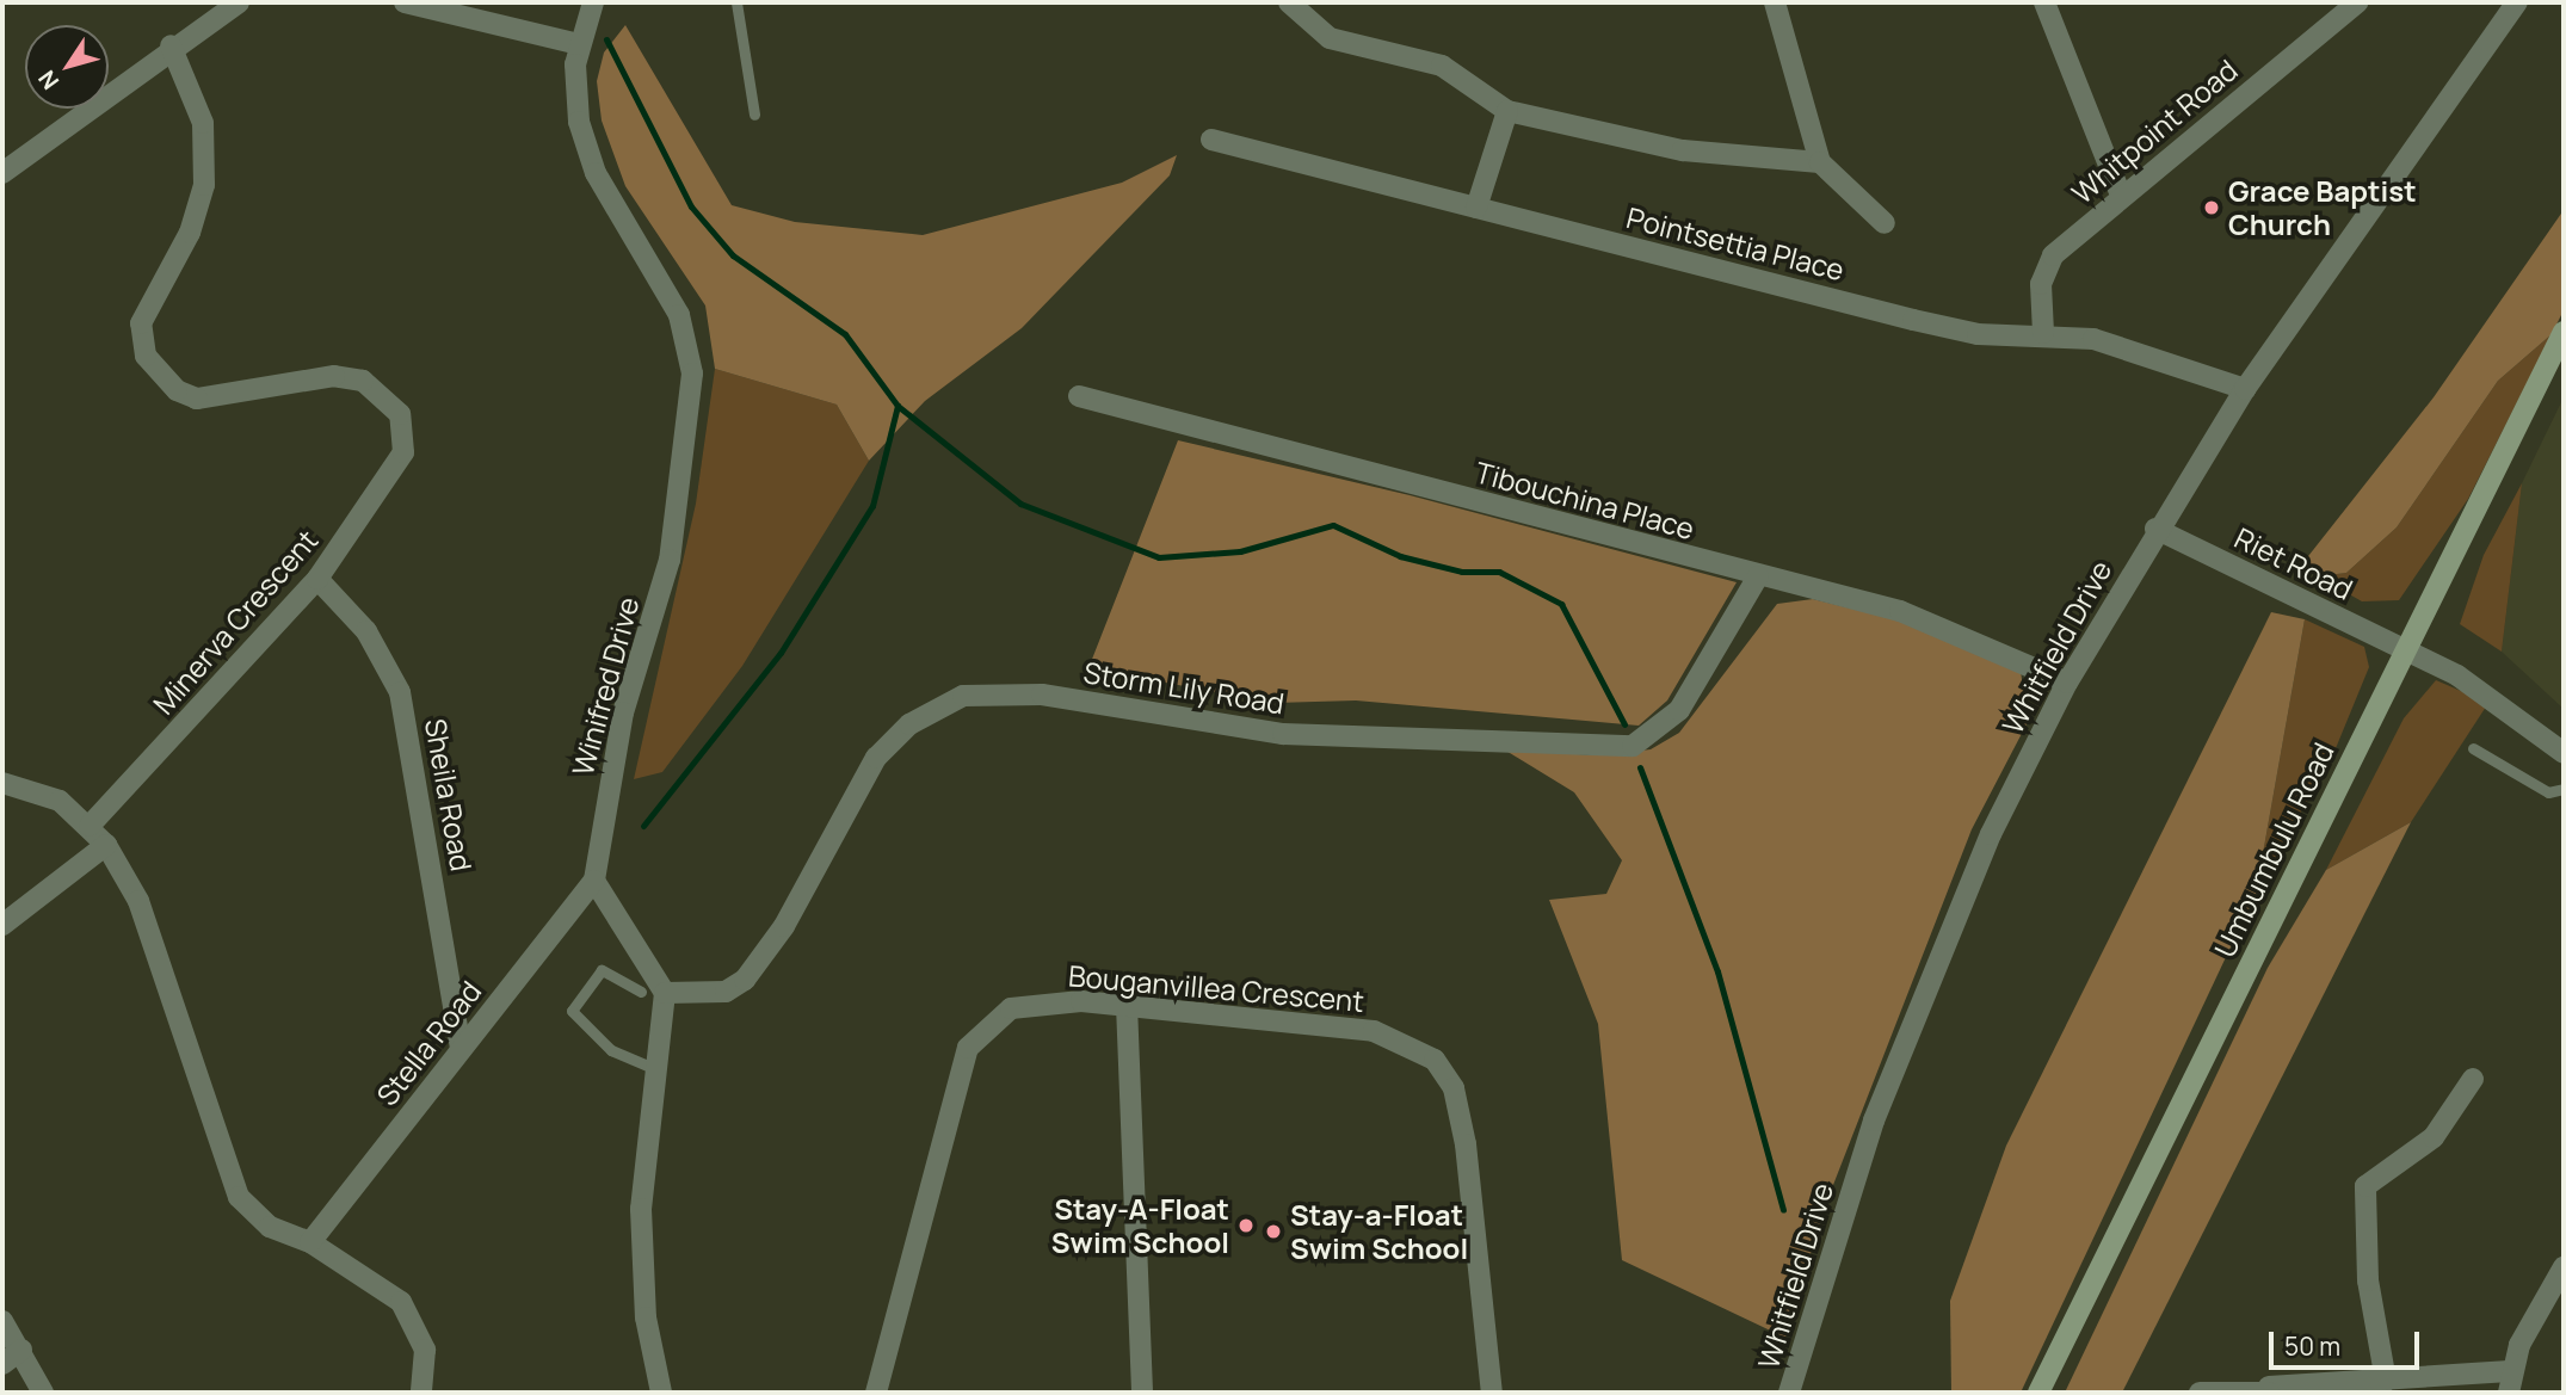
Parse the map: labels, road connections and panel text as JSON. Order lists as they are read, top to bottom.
{
  "streets": {
    "main road": ["Umbumbulu Road"],
    "street": [
      "Whitpoint Road",
      "Pointsettia Place",
      "Tibouchina Place",
      "Riet Road",
      "Minerva Crescent",
      "Whitfield Drive",
      "Winifred Drive",
      "Storm Lily Road",
      "Sheila Road",
      "Bouganvillea Crescent",
      "Stella Road"
    ]
  },
  "crossings": [
    ["Whitpoint Road", "Pointsettia Place"],
    ["Pointsettia Place", "Whitfield Drive"],
    ["Tibouchina Place", "Whitfield Drive"],
    ["Tibouchina Place", "Storm Lily Road"],
    ["Riet Road", "Whitfield Drive"],
    ["Riet Road", "Umbumbulu Road"],
    ["Minerva Crescent", "Sheila Road"],
    ["Winifred Drive", "Stella Road"],
    ["Sheila Road", "Stella Road"]
  ],
  "places": ["Grace Baptist Church", "Stay-A-Float Swim School", "Stay-a-Float Swim School"],
  "scale_bar": "50 m",
  "north": "bottom left"
}
